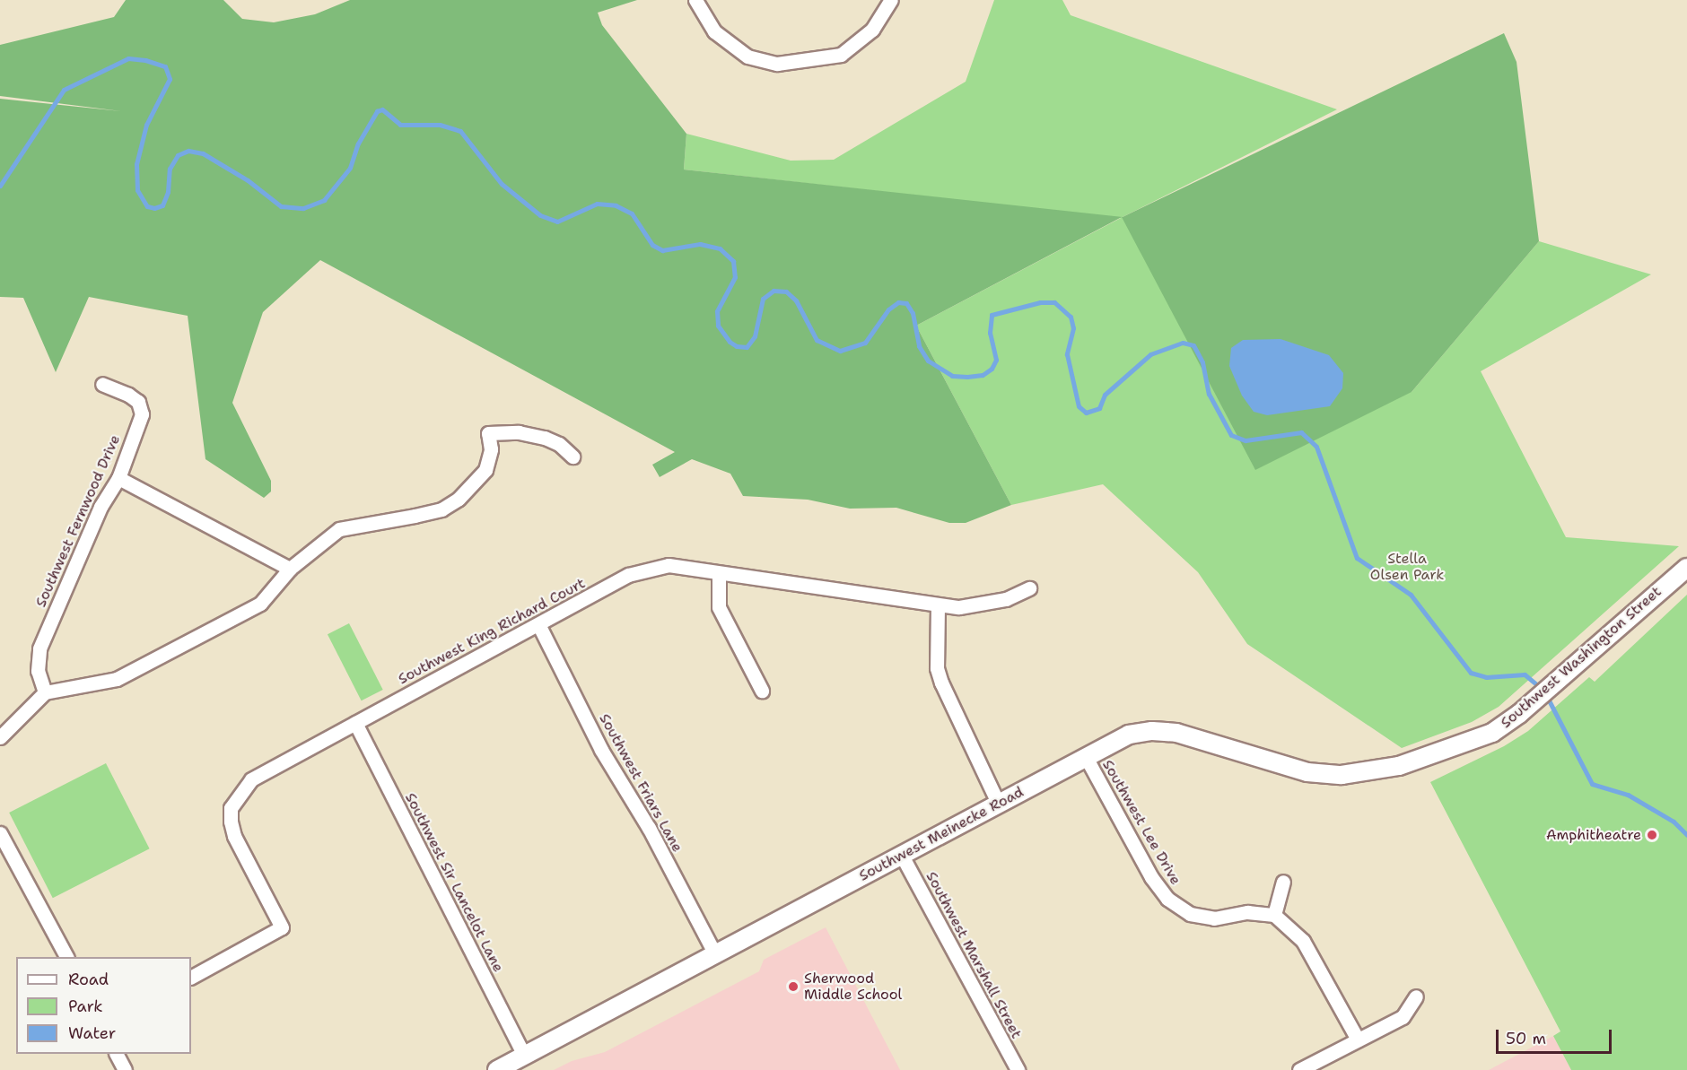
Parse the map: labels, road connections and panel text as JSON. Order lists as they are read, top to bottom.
{
  "streets": {
    "main road": ["Southwest Washington Street", "Southwest Meinecke Road"],
    "street": [
      "Southwest Fernwood Drive",
      "Southwest King Richard Court",
      "Southwest Friars Lane",
      "Southwest Lee Drive",
      "Southwest Sir Lancelot Lane",
      "Southwest Marshall Street"
    ]
  },
  "crossings": [
    ["Southwest King Richard Court", "Southwest Friars Lane"],
    ["Southwest King Richard Court", "Southwest Sir Lancelot Lane"],
    ["Southwest Washington Street", "Southwest Meinecke Road"],
    ["Southwest Friars Lane", "Southwest Meinecke Road"],
    ["Southwest Lee Drive", "Southwest Meinecke Road"],
    ["Southwest Meinecke Road", "Southwest Sir Lancelot Lane"],
    ["Southwest Meinecke Road", "Southwest Marshall Street"]
  ],
  "parks": ["Stella Olsen Park"],
  "places": ["Amphitheatre", "Sherwood Middle School"],
  "legend": ["Road", "Park", "Water"],
  "scale_bar": "50 m"
}
